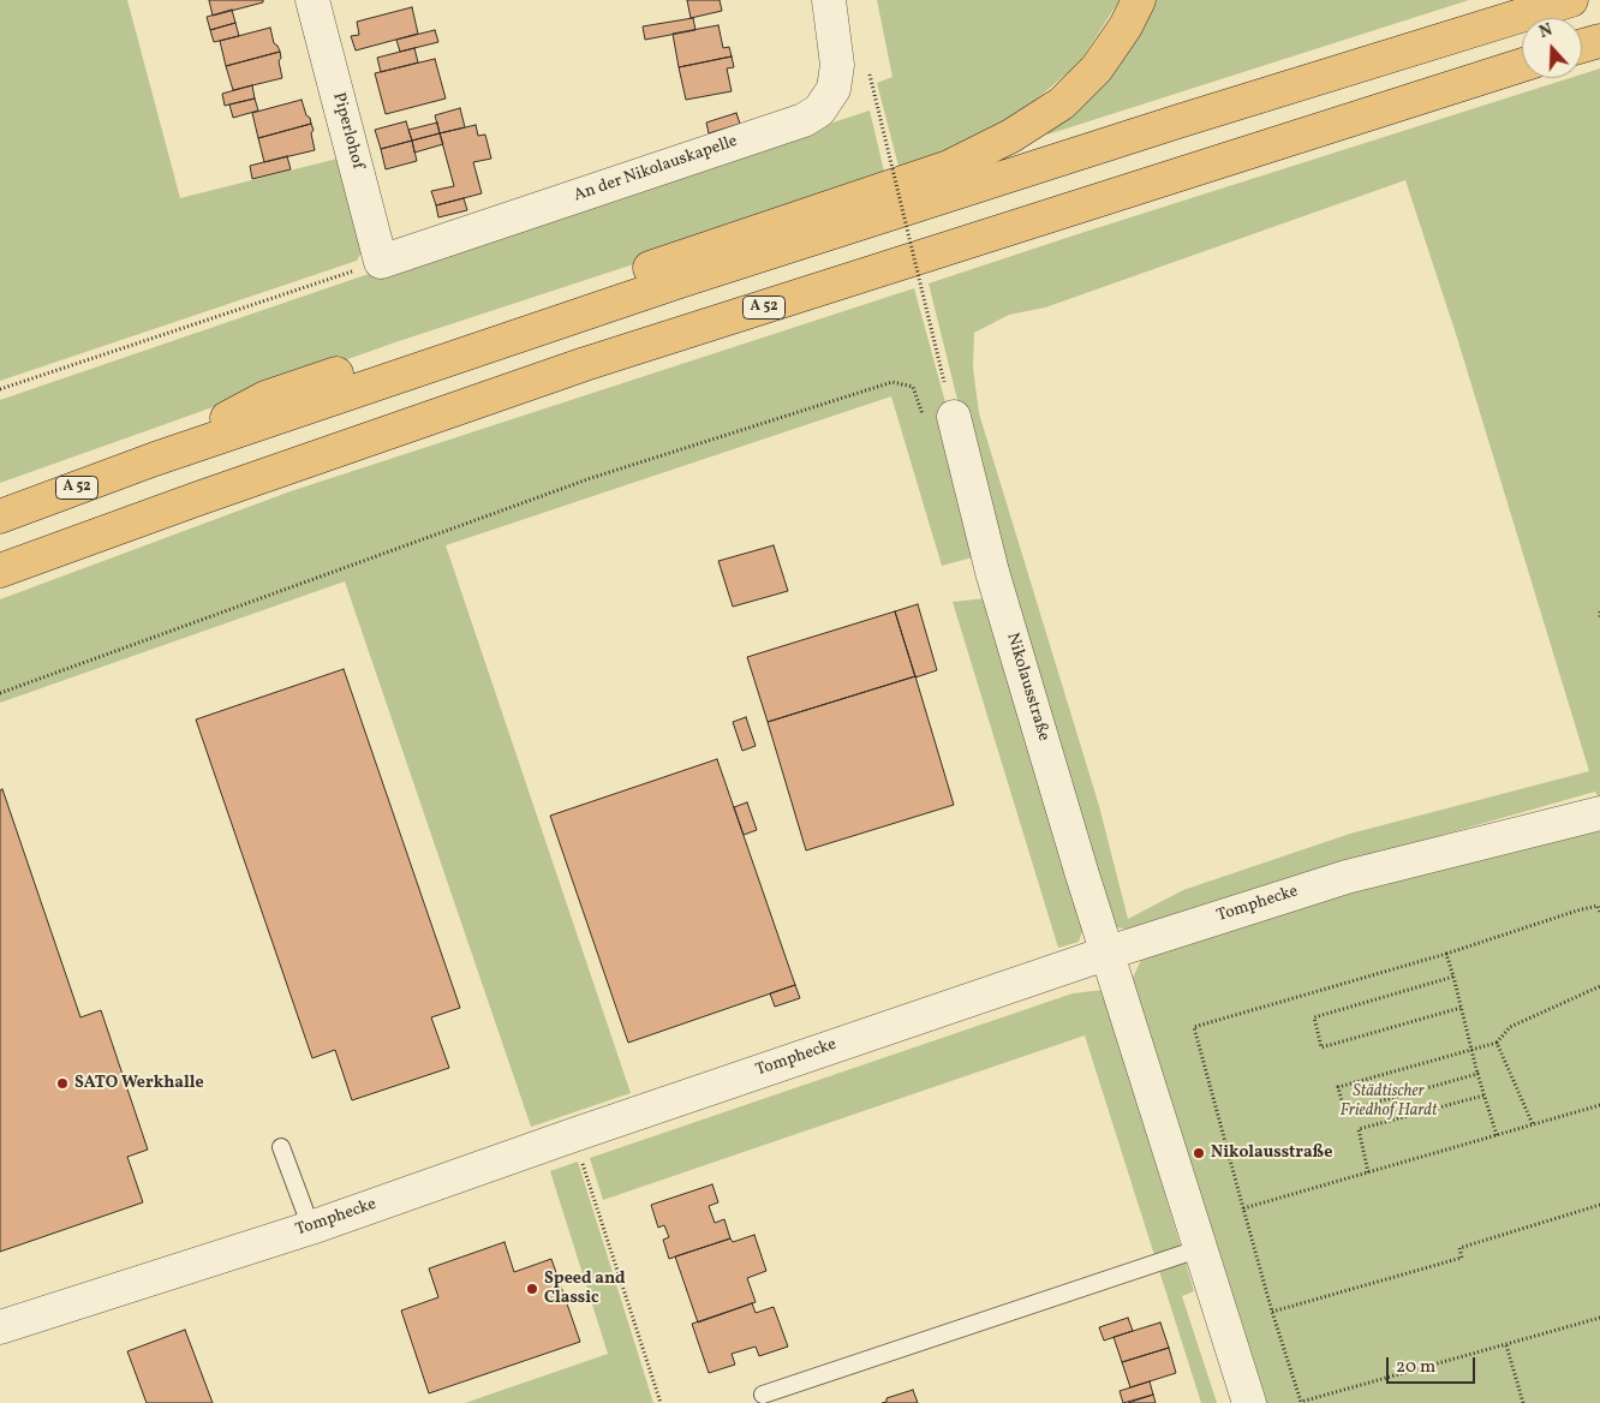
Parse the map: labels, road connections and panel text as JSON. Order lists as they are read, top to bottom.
{
  "streets": {
    "highway": ["A 52"],
    "street": [
      "Piperlohof",
      "An der Nikolauskapelle",
      "Nikolausstraße",
      "Tomphecke"
    ]
  },
  "crossings": [
    ["Piperlohof", "An der Nikolauskapelle"],
    ["Nikolausstraße", "Tomphecke"]
  ],
  "parks": ["Städtischer Friedhof Hardt"],
  "places": ["SATO Werkhalle", "Nikolausstraße", "Speed and Classic"],
  "scale_bar": "20 m",
  "north": "top"
}
